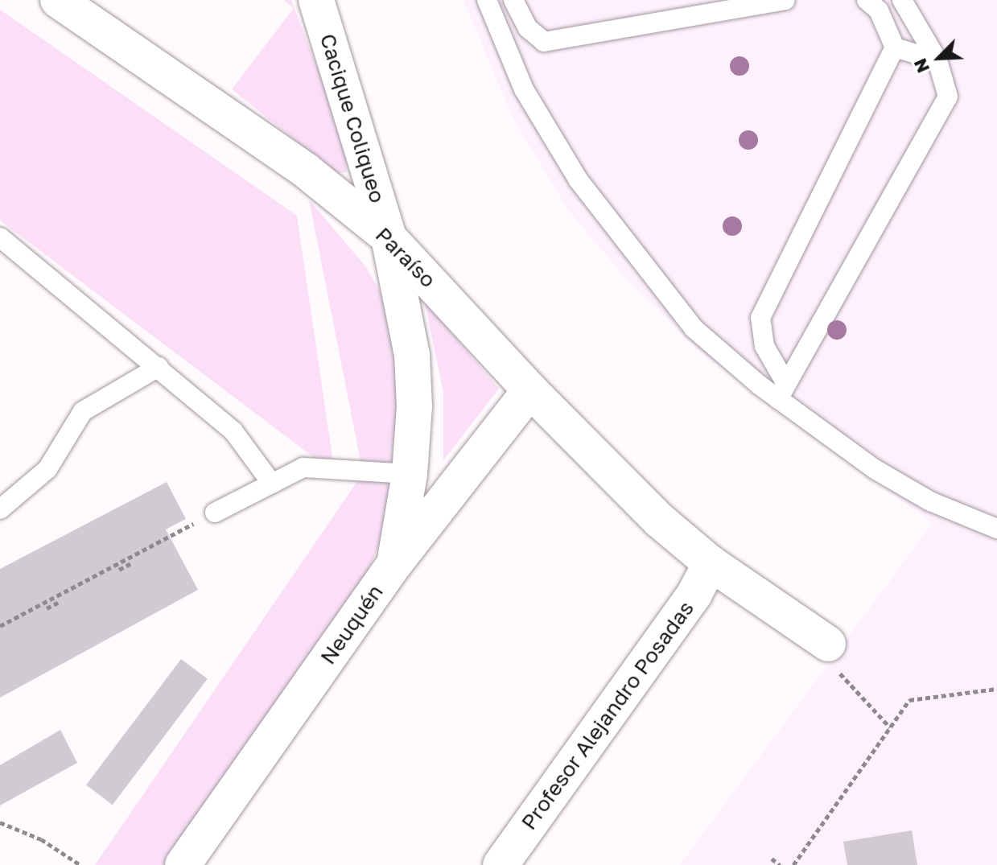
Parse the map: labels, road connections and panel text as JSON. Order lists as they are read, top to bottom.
{
  "streets": {
    "street": [
      "Cacique Coliqueo",
      "Paraíso",
      "Neuquén",
      "Profesor Alejandro Posadas"
    ]
  },
  "crossings": [
    ["Cacique Coliqueo", "Paraíso"],
    ["Cacique Coliqueo", "Neuquén"],
    ["Paraíso", "Neuquén"],
    ["Paraíso", "Profesor Alejandro Posadas"]
  ],
  "north": "bottom left"
}
